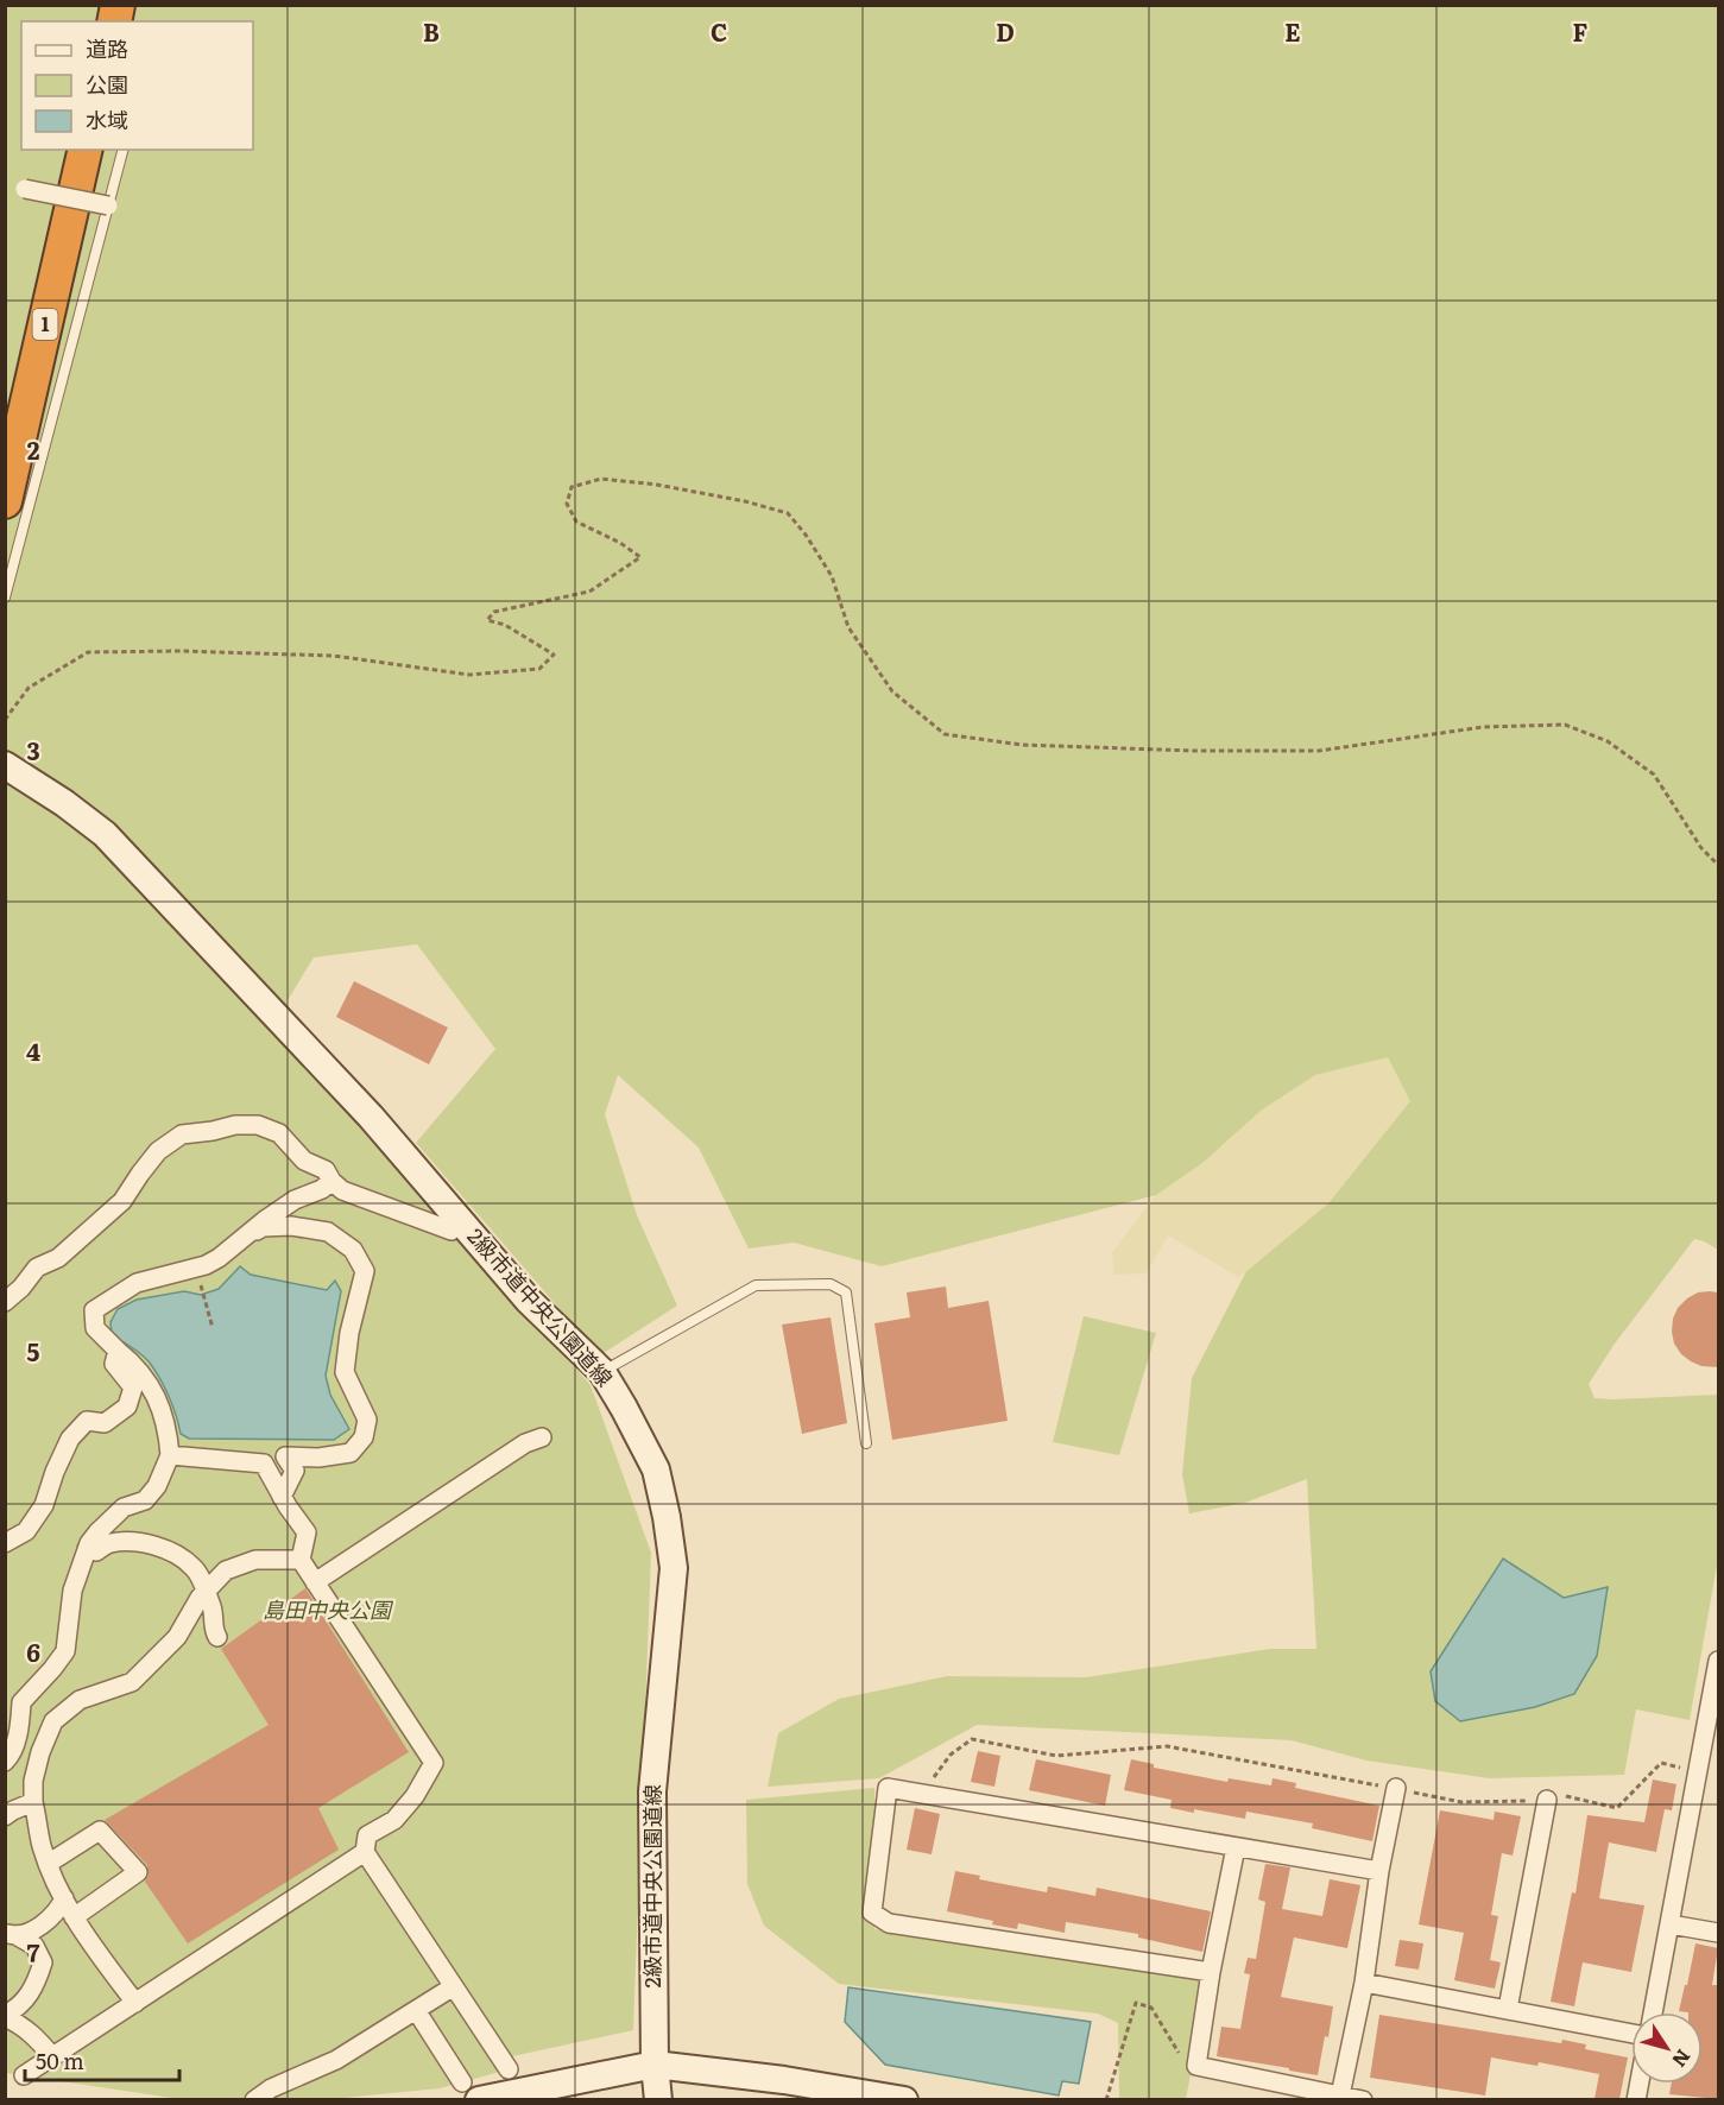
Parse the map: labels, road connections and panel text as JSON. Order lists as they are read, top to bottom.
{
  "streets": {
    "highway": ["1"],
    "street": ["2級市道中央公園道線"]
  },
  "parks": ["島田中央公園"],
  "legend": ["道路", "公園", "水域"],
  "scale_bar": "50 m",
  "north": "bottom right",
  "grid": {
    "columns": [
      "B",
      "C",
      "D",
      "E",
      "F"
    ],
    "rows": [
      "2",
      "3",
      "4",
      "5",
      "6",
      "7"
    ]
  }
}
